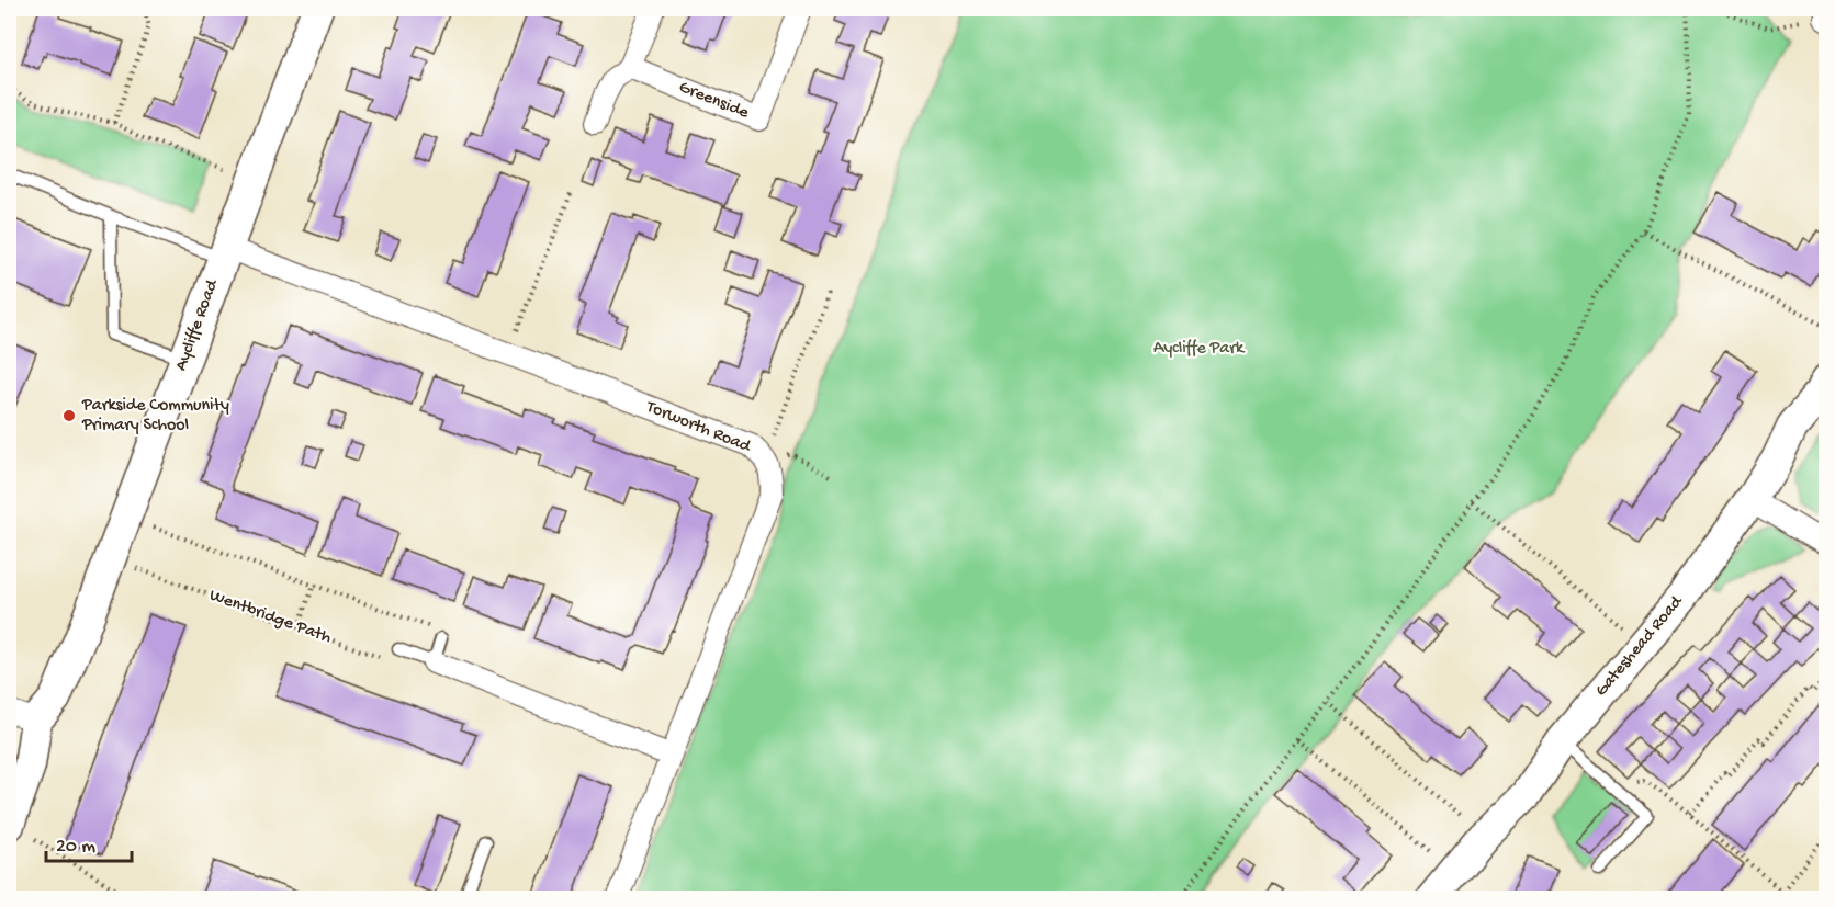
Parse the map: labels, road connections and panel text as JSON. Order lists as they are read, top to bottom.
{
  "streets": {
    "street": [
      "Greenside",
      "Aycliffe Road",
      "Torworth Road",
      "Gateshead Road"
    ],
    "path": ["Wentbridge Path"]
  },
  "crossings": [
    ["Aycliffe Road", "Torworth Road"],
    ["Aycliffe Road", "Wentbridge Path"]
  ],
  "parks": ["Aycliffe Park"],
  "places": ["Parkside Community Primary School"],
  "scale_bar": "20 m"
}
